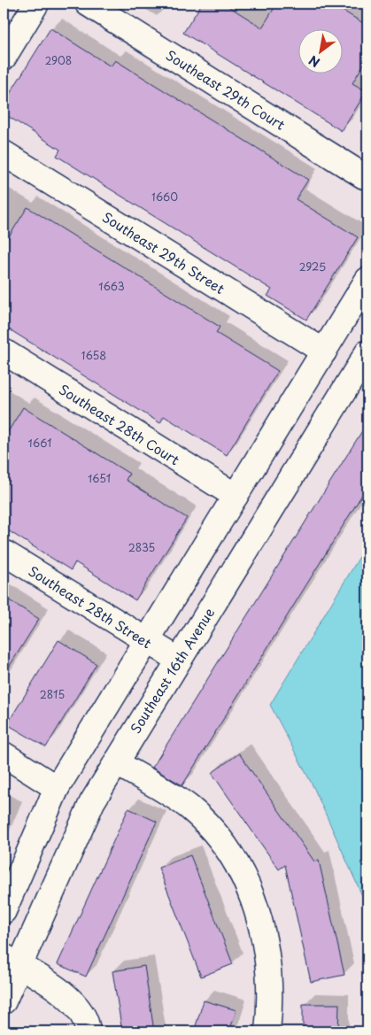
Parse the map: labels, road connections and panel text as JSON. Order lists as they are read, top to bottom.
{
  "streets": {
    "street": [
      "Southeast 29th Court",
      "Southeast 29th Street",
      "Southeast 28th Court",
      "Southeast 28th Street",
      "Southeast 16th Avenue"
    ]
  },
  "crossings": [
    ["Southeast 28th Street", "Southeast 16th Avenue"]
  ],
  "house_numbers": [
    "2908",
    "1660",
    "2925",
    "1663",
    "1658",
    "1661",
    "1651",
    "2835",
    "2815"
  ],
  "north": "bottom left"
}
